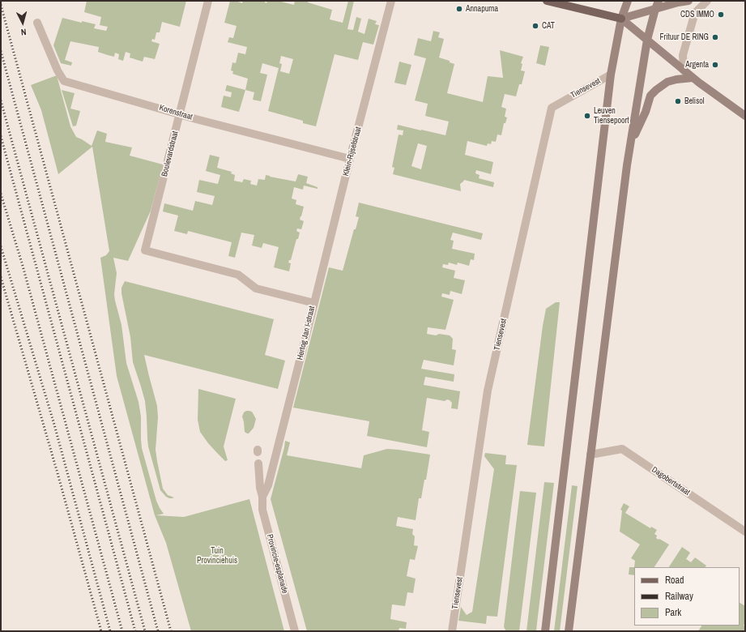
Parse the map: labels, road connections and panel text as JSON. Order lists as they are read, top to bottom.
{
  "streets": {
    "main road": ["Tiensevest"],
    "street": [
      "Korenstraat",
      "Klein-Rijselstraat",
      "Boulevardstraat",
      "Hertog Jan I-straat",
      "Dagobertstraat",
      "Provincie-esplanade"
    ]
  },
  "crossings": [
    ["Korenstraat", "Klein-Rijselstraat"],
    ["Korenstraat", "Boulevardstraat"],
    ["Klein-Rijselstraat", "Hertog Jan I-straat"],
    ["Boulevardstraat", "Hertog Jan I-straat"],
    ["Hertog Jan I-straat", "Provincie-esplanade"]
  ],
  "parks": ["Tuin Provinciehuis"],
  "places": [
    "Annapurna",
    "CDS IMMO",
    "CAT",
    "Frituur DE RING",
    "Argenta",
    "Belisol",
    "Leuven Tiensepoort"
  ],
  "legend": ["Road", "Railway", "Park"],
  "north": "bottom"
}
